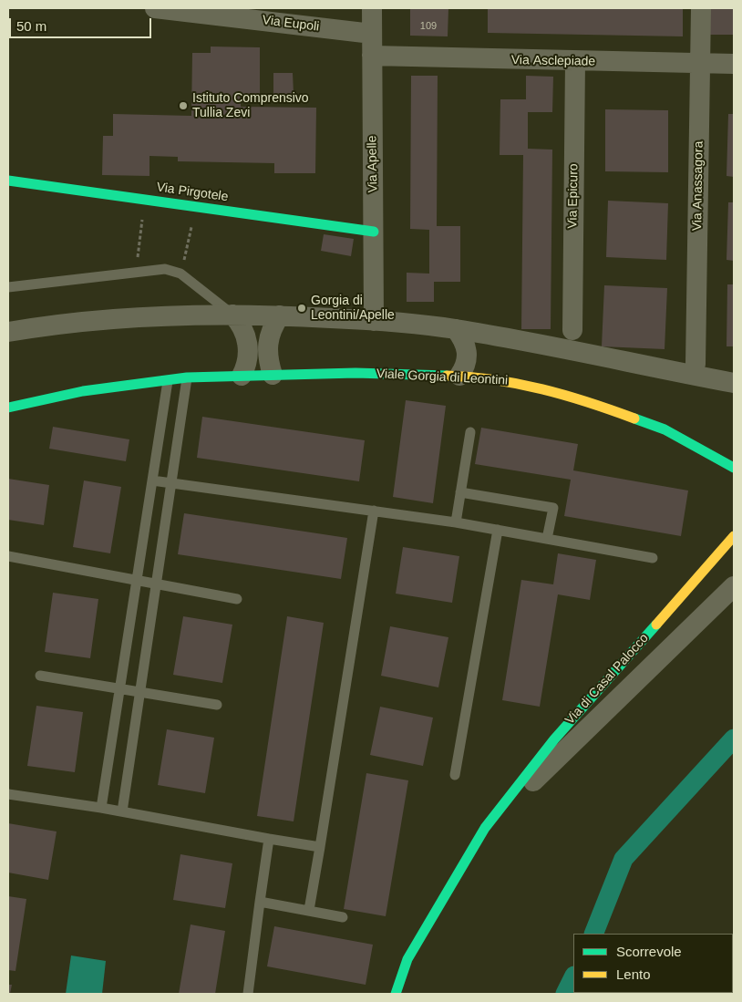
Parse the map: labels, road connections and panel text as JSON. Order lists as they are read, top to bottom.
{
  "streets": {
    "street": [
      "Via Eupoli",
      "Via Asclepiade",
      "Via Apelle",
      "Via Anassagora",
      "Via Pirgotele",
      "Via Epicuro",
      "Viale Gorgia di Leontini",
      "Via di Casal Palocco"
    ]
  },
  "crossings": [
    ["Via Eupoli", "Via Apelle"],
    ["Via Asclepiade", "Via Apelle"],
    ["Via Asclepiade", "Via Anassagora"],
    ["Via Asclepiade", "Via Epicuro"],
    ["Via Apelle", "Via Pirgotele"]
  ],
  "places": ["Istituto Comprensivo Tullia Zevi", "Gorgia di Leontini/Apelle"],
  "house_numbers": ["109"],
  "legend": ["Scorrevole", "Lento"],
  "scale_bar": "50 m"
}
